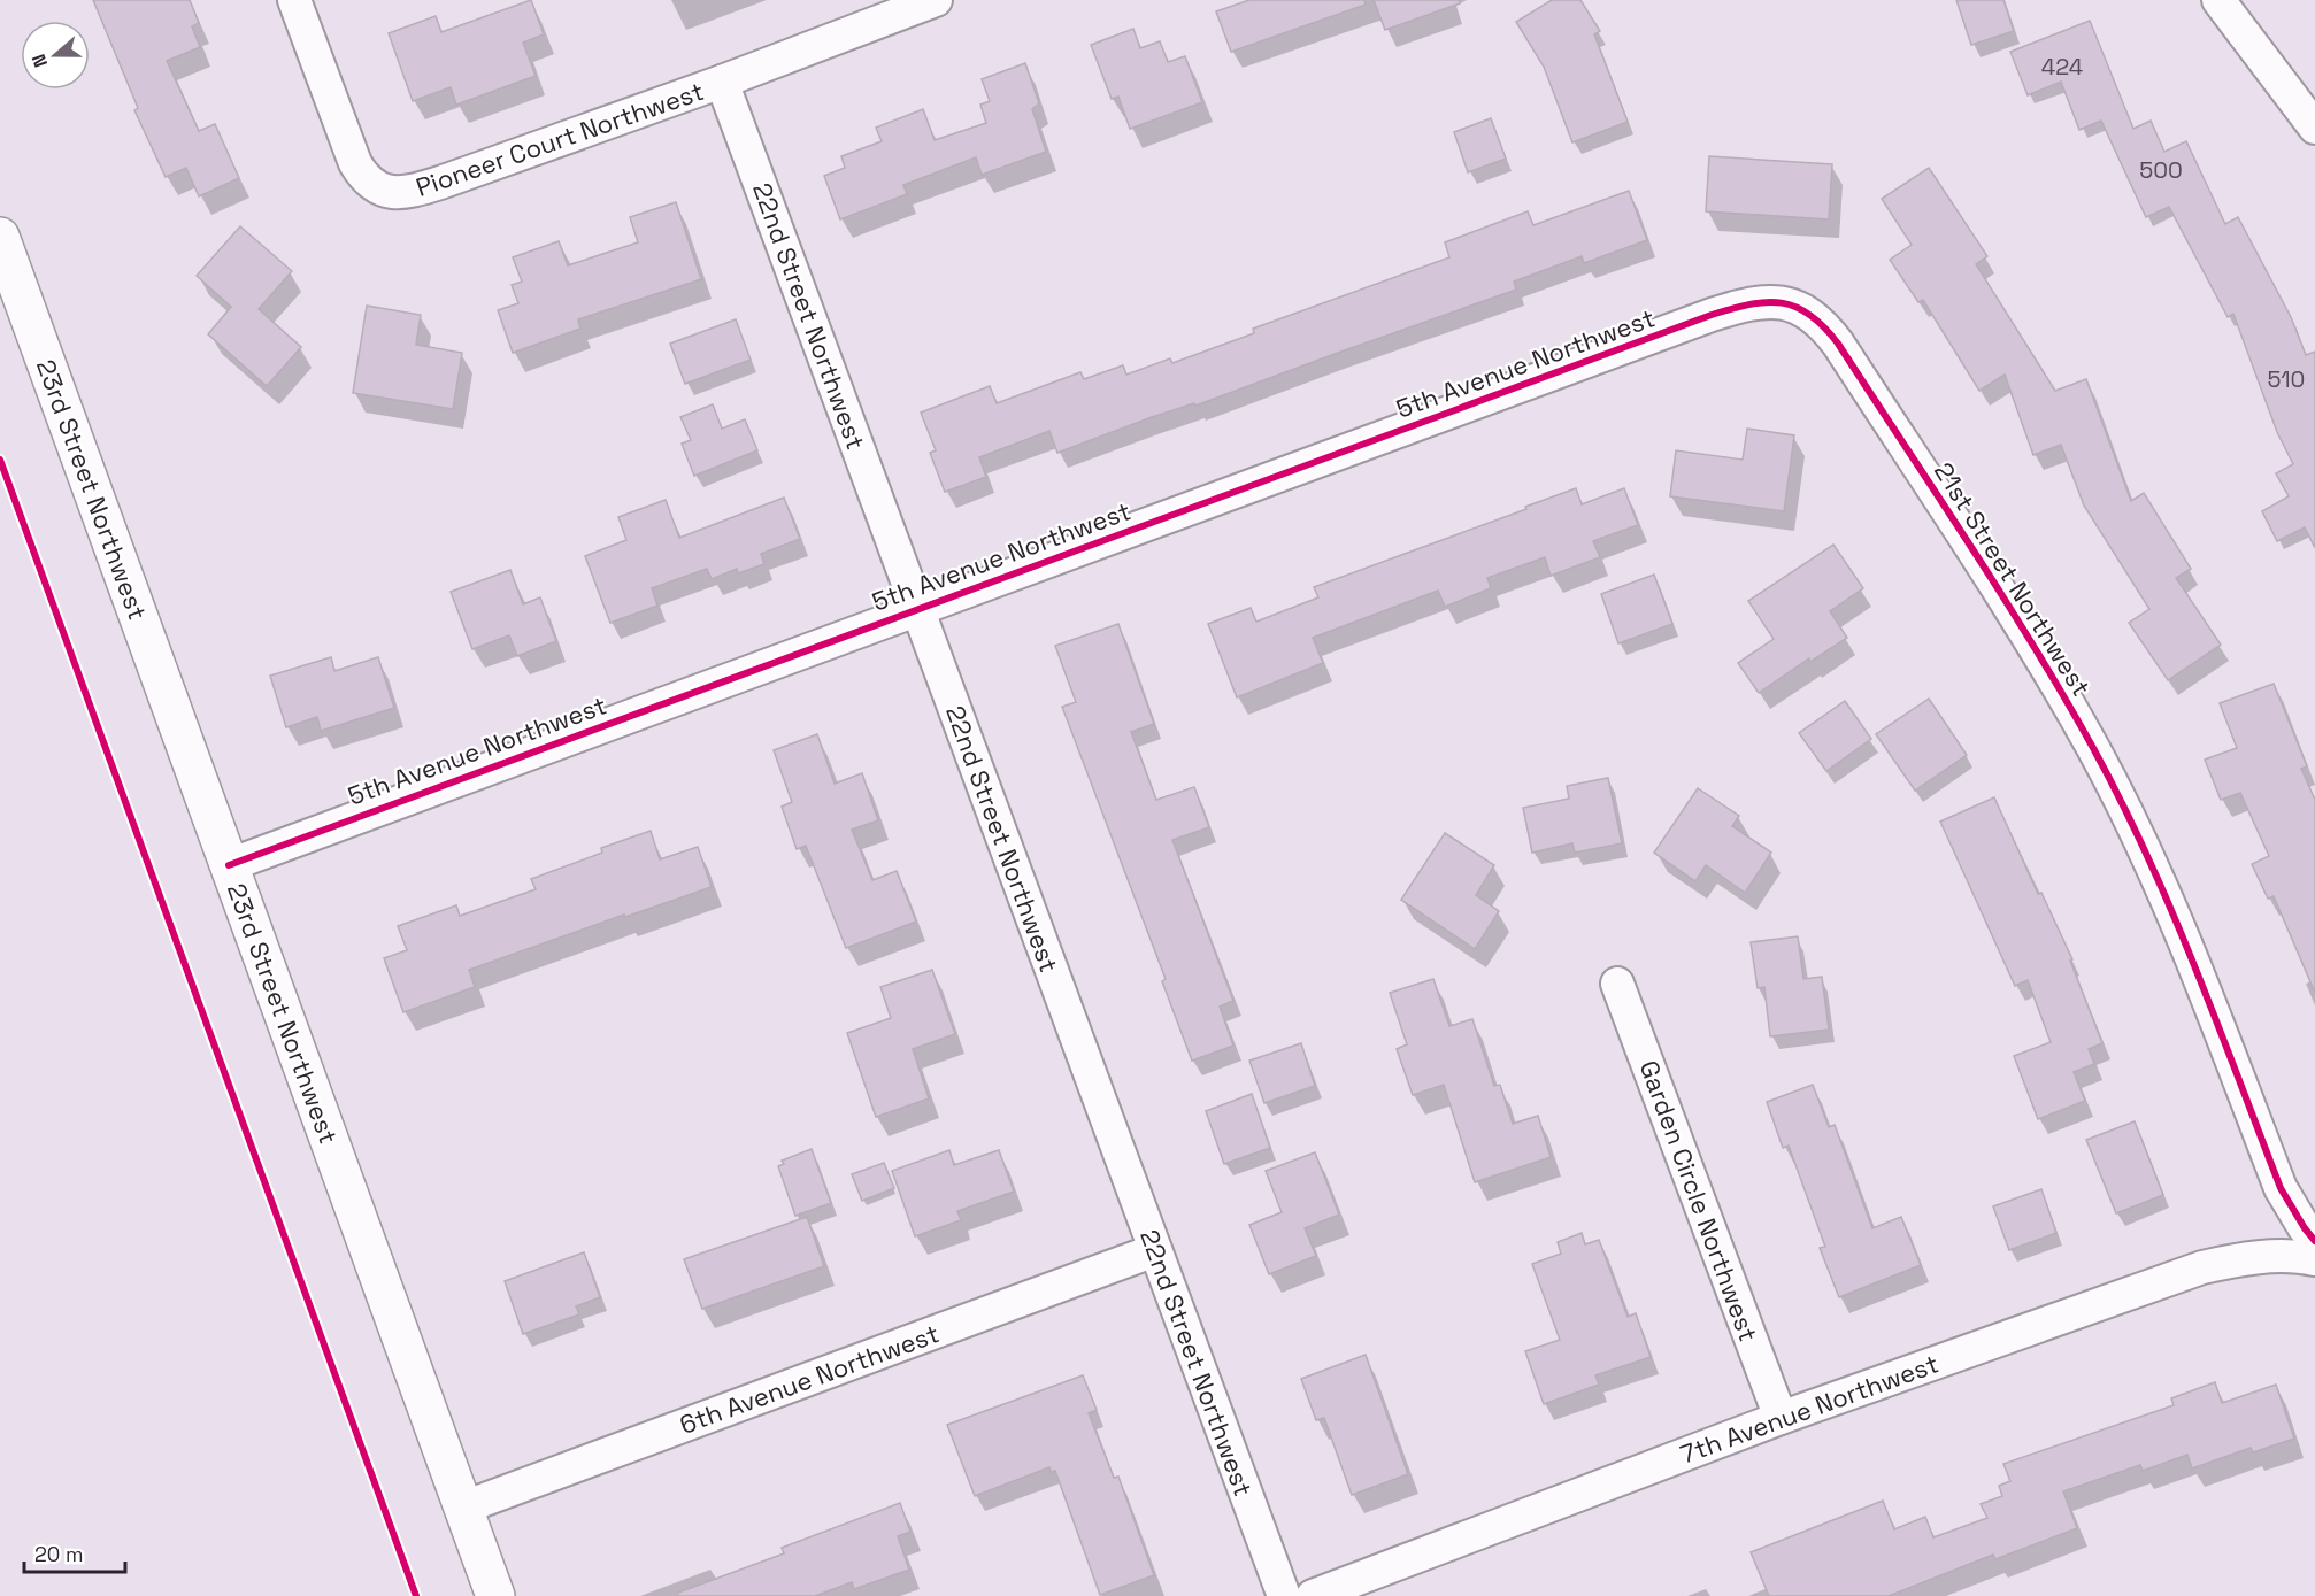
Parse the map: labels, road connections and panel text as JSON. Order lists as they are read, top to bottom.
{
  "streets": {
    "street": [
      "Pioneer Court Northwest",
      "22nd Street Northwest",
      "5th Avenue Northwest",
      "23rd Street Northwest",
      "21st Street Northwest",
      "Garden Circle Northwest",
      "6th Avenue Northwest",
      "7th Avenue Northwest"
    ]
  },
  "crossings": [
    ["Pioneer Court Northwest", "22nd Street Northwest"],
    ["22nd Street Northwest", "5th Avenue Northwest"],
    ["22nd Street Northwest", "6th Avenue Northwest"],
    ["5th Avenue Northwest", "23rd Street Northwest"],
    ["5th Avenue Northwest", "21st Street Northwest"],
    ["23rd Street Northwest", "6th Avenue Northwest"],
    ["Garden Circle Northwest", "7th Avenue Northwest"]
  ],
  "house_numbers": ["424", "500", "510"],
  "scale_bar": "20 m",
  "north": "left"
}
